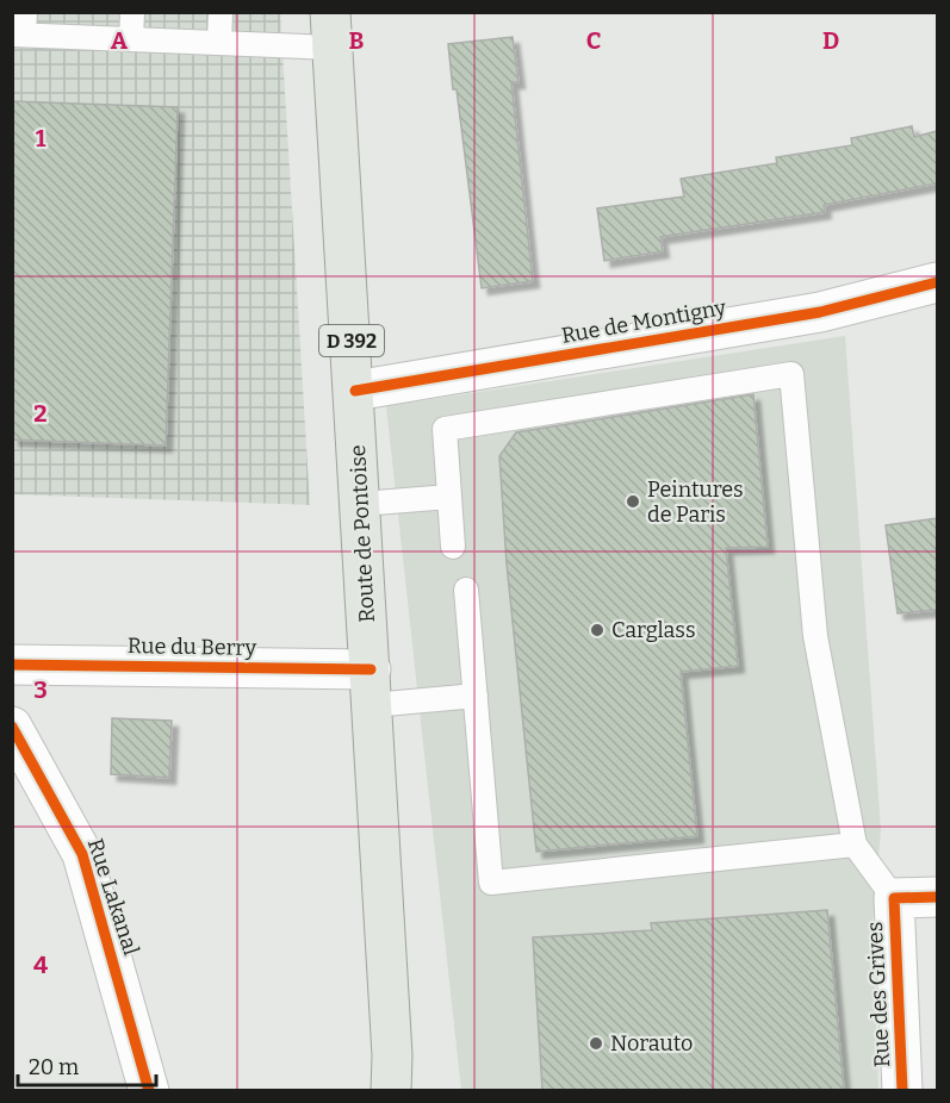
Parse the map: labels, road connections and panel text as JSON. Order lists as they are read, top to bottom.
{
  "streets": {
    "main road": ["D 392", "Route de Pontoise"],
    "street": [
      "Rue de Montigny",
      "Rue du Berry",
      "Rue Lakanal",
      "Rue des Grives"
    ]
  },
  "crossings": [
    ["Rue de Montigny", "Route de Pontoise"],
    ["Route de Pontoise", "Rue du Berry"]
  ],
  "places": ["Peintures de Paris", "Carglass", "Norauto"],
  "scale_bar": "20 m",
  "grid": {
    "columns": [
      "A",
      "B",
      "C",
      "D"
    ],
    "rows": [
      "1",
      "2",
      "3",
      "4"
    ]
  }
}
